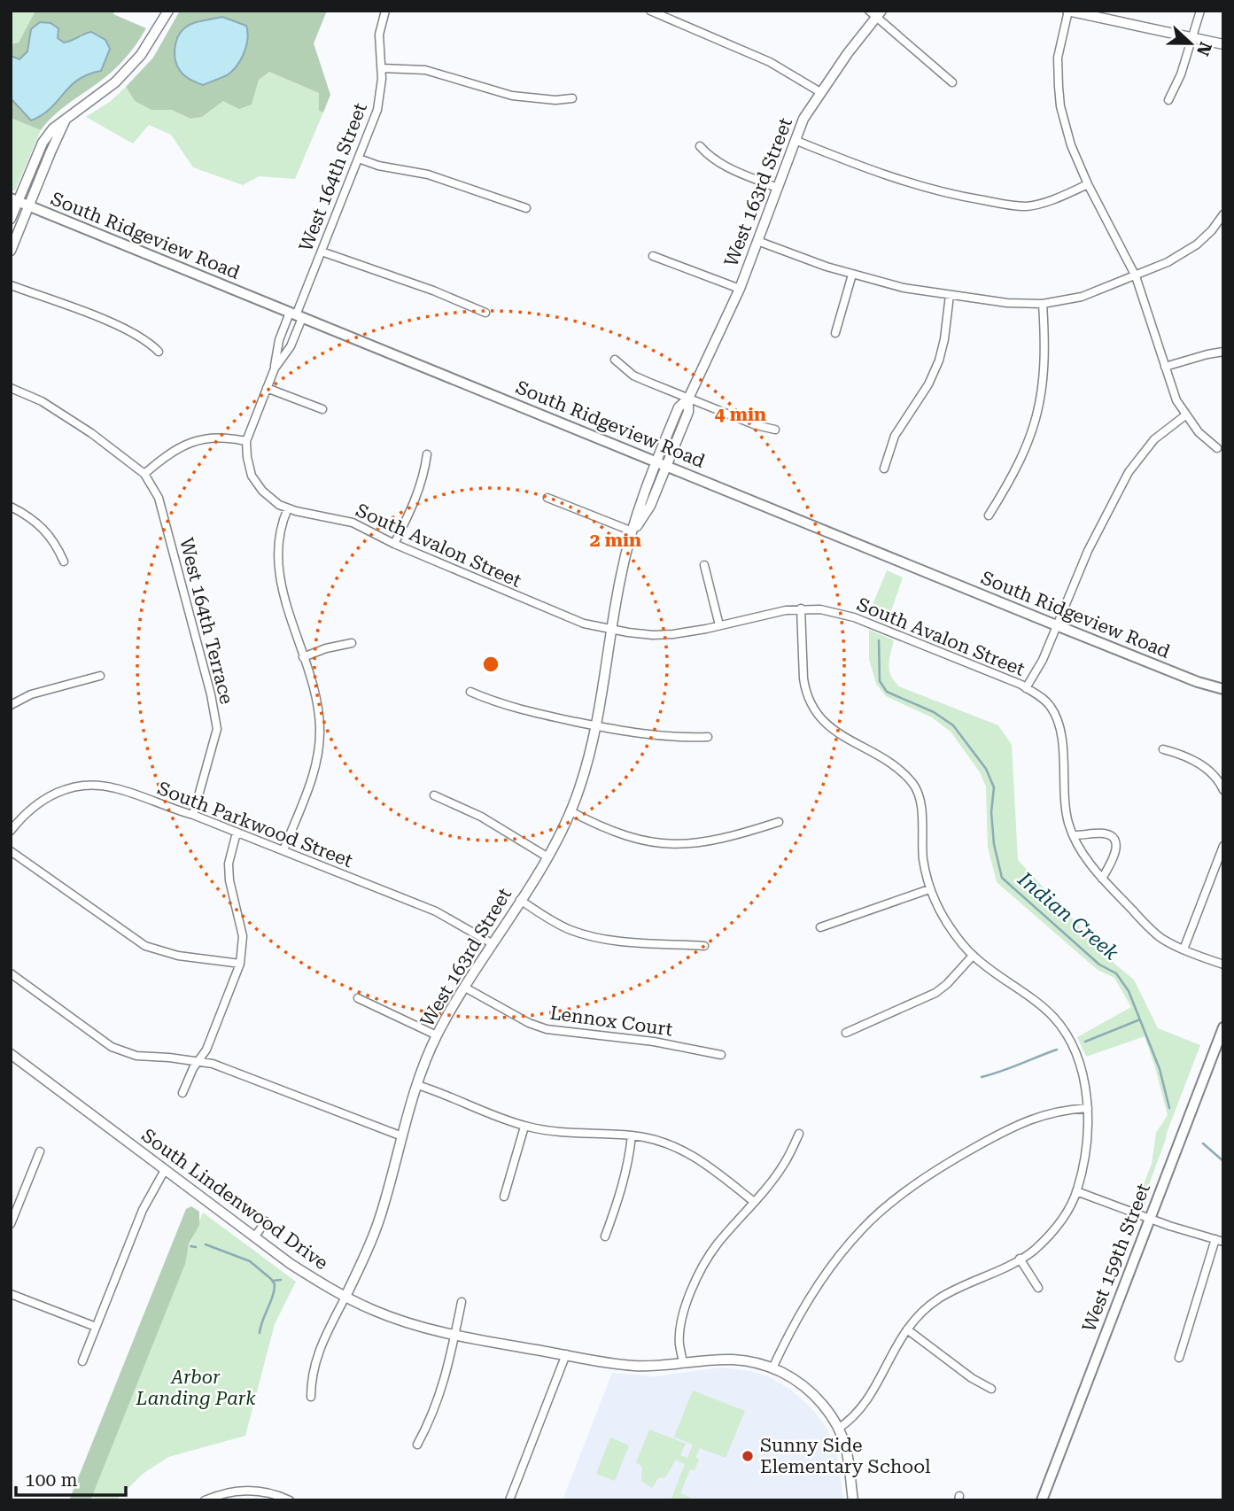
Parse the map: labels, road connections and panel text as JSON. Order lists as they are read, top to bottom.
{
  "streets": {
    "main road": ["South Ridgeview Road", "West 159th Street"],
    "street": [
      "West 164th Street",
      "West 163rd Street",
      "South Avalon Street",
      "West 164th Terrace",
      "South Parkwood Street",
      "Lennox Court",
      "South Lindenwood Drive"
    ]
  },
  "crossings": [
    ["West 164th Street", "South Ridgeview Road"],
    ["West 163rd Street", "South Ridgeview Road"],
    ["West 163rd Street", "South Avalon Street"],
    ["West 163rd Street", "South Parkwood Street"],
    ["West 163rd Street", "Lennox Court"],
    ["West 163rd Street", "South Lindenwood Drive"],
    ["West 164th Terrace", "South Parkwood Street"]
  ],
  "water": ["Indian Creek"],
  "parks": ["Arbor Landing Park"],
  "places": ["Sunny Side Elementary School"],
  "scale_bar": "100 m",
  "north": "right",
  "rings": ["4 min", "2 min"]
}
